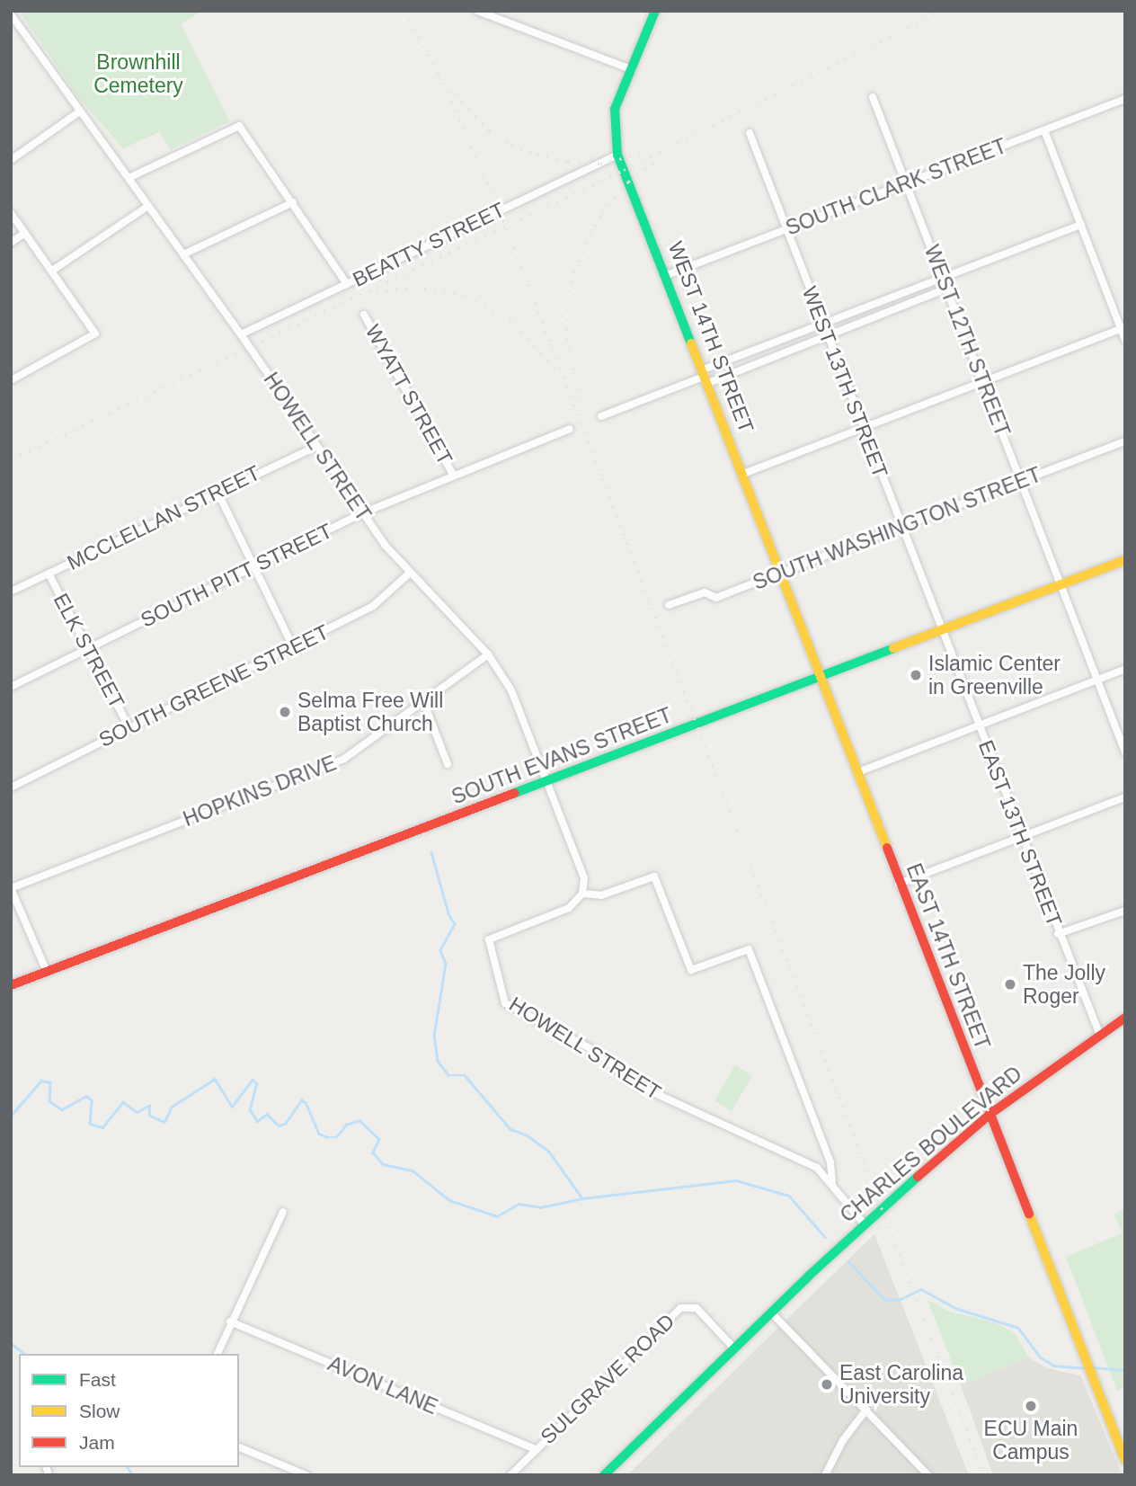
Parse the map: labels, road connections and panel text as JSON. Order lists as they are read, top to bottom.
{
  "streets": {
    "main road": [
      "WEST 14TH STREET",
      "SOUTH EVANS STREET",
      "EAST 14TH STREET",
      "CHARLES BOULEVARD"
    ],
    "street": [
      "SOUTH CLARK STREET",
      "BEATTY STREET",
      "WEST 12TH STREET",
      "WEST 13TH STREET",
      "WYATT STREET",
      "HOWELL STREET",
      "MCCLELLAN STREET",
      "SOUTH WASHINGTON STREET",
      "SOUTH PITT STREET",
      "ELK STREET",
      "SOUTH GREENE STREET",
      "HOPKINS DRIVE",
      "EAST 13TH STREET",
      "SULGRAVE ROAD",
      "AVON LANE"
    ]
  },
  "crossings": [
    ["SOUTH CLARK STREET", "WEST 14TH STREET"],
    ["SOUTH CLARK STREET", "WEST 12TH STREET"],
    ["SOUTH CLARK STREET", "WEST 13TH STREET"],
    ["BEATTY STREET", "WEST 14TH STREET"],
    ["BEATTY STREET", "HOWELL STREET"],
    ["WEST 14TH STREET", "SOUTH WASHINGTON STREET"],
    ["WEST 14TH STREET", "SOUTH EVANS STREET"],
    ["WEST 14TH STREET", "EAST 14TH STREET"],
    ["WEST 12TH STREET", "SOUTH WASHINGTON STREET"],
    ["WEST 12TH STREET", "SOUTH EVANS STREET"],
    ["WEST 13TH STREET", "SOUTH WASHINGTON STREET"],
    ["WEST 13TH STREET", "SOUTH EVANS STREET"],
    ["WEST 13TH STREET", "EAST 13TH STREET"],
    ["WYATT STREET", "SOUTH PITT STREET"],
    ["HOWELL STREET", "MCCLELLAN STREET"],
    ["HOWELL STREET", "SOUTH PITT STREET"],
    ["HOWELL STREET", "SOUTH GREENE STREET"],
    ["HOWELL STREET", "SOUTH EVANS STREET"],
    ["HOWELL STREET", "HOPKINS DRIVE"],
    ["HOWELL STREET", "CHARLES BOULEVARD"],
    ["MCCLELLAN STREET", "ELK STREET"],
    ["SOUTH PITT STREET", "ELK STREET"],
    ["ELK STREET", "SOUTH GREENE STREET"],
    ["SOUTH EVANS STREET", "EAST 13TH STREET"],
    ["SOUTH EVANS STREET", "EAST 14TH STREET"],
    ["EAST 13TH STREET", "CHARLES BOULEVARD"],
    ["EAST 14TH STREET", "CHARLES BOULEVARD"],
    ["CHARLES BOULEVARD", "SULGRAVE ROAD"],
    ["SULGRAVE ROAD", "AVON LANE"]
  ],
  "parks": ["Brownhill Cemetery"],
  "places": [
    "Islamic Center in Greenville",
    "Selma Free Will Baptist Church",
    "The Jolly Roger",
    "East Carolina University",
    "ECU Main Campus"
  ],
  "legend": ["Fast", "Slow", "Jam"]
}
